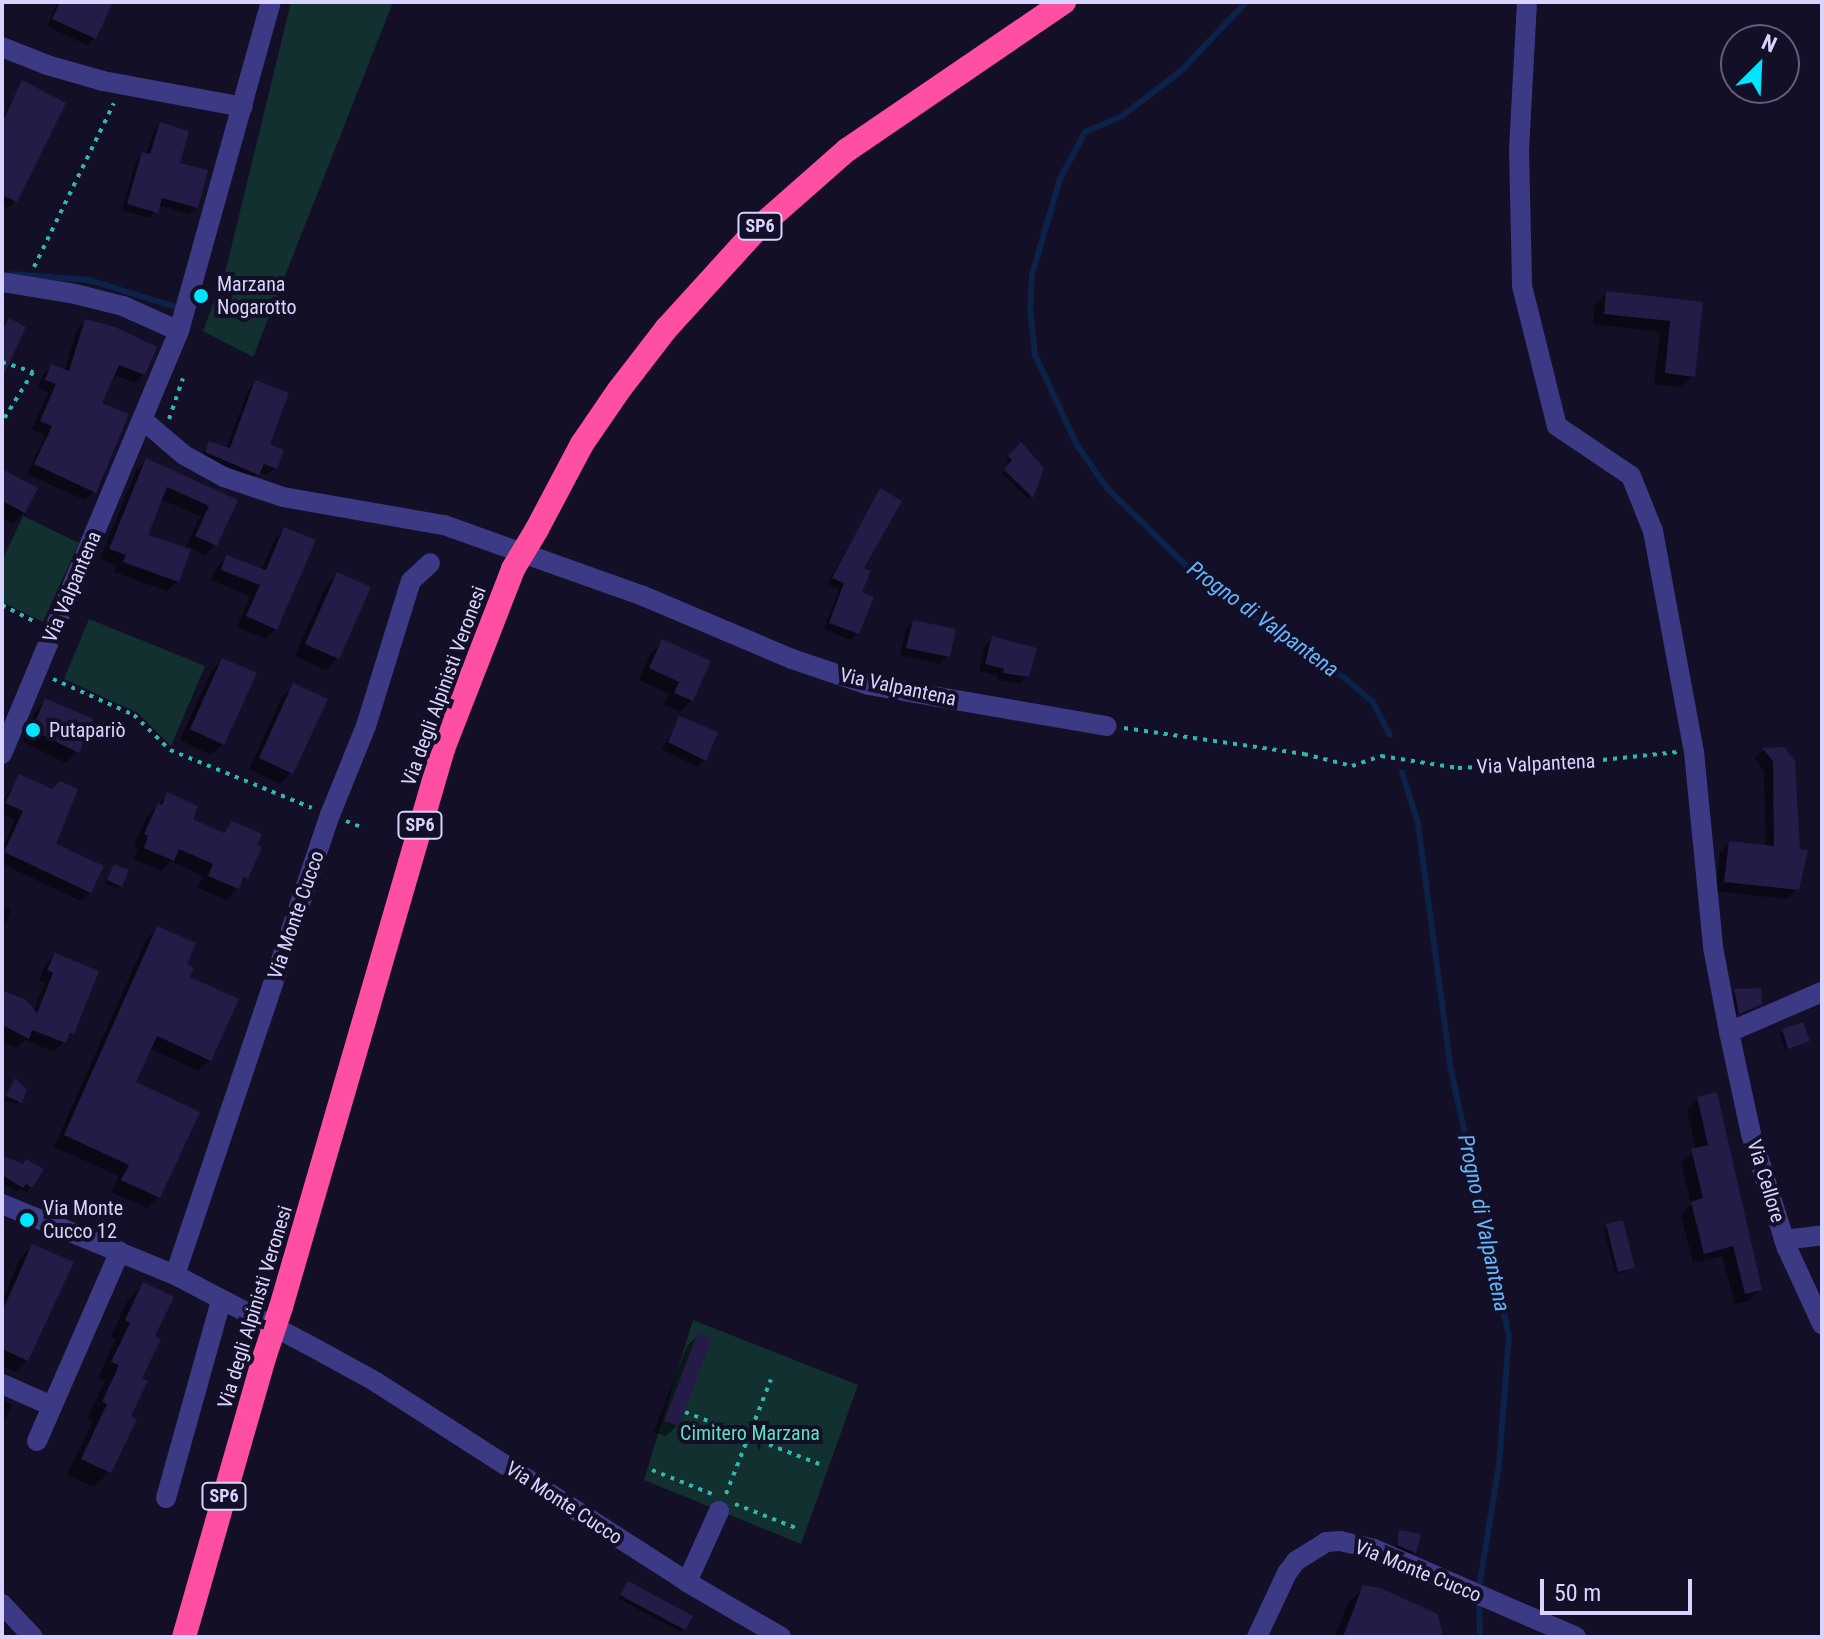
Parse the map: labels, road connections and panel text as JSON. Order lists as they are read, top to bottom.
{
  "streets": {
    "highway": ["SP6", "Via degli Alpinisti Veronesi"],
    "street": ["Via Valpantena", "Via Monte Cucco", "Via Cellore"]
  },
  "crossings": [
    ["Via Valpantena", "Via Cellore"]
  ],
  "water": ["Progno di Valpantena"],
  "parks": ["Cimitero Marzana"],
  "places": ["Marzana Nogarotto", "Putapariò", "Via Monte Cucco 12"],
  "scale_bar": "50 m",
  "north": "top right"
}
